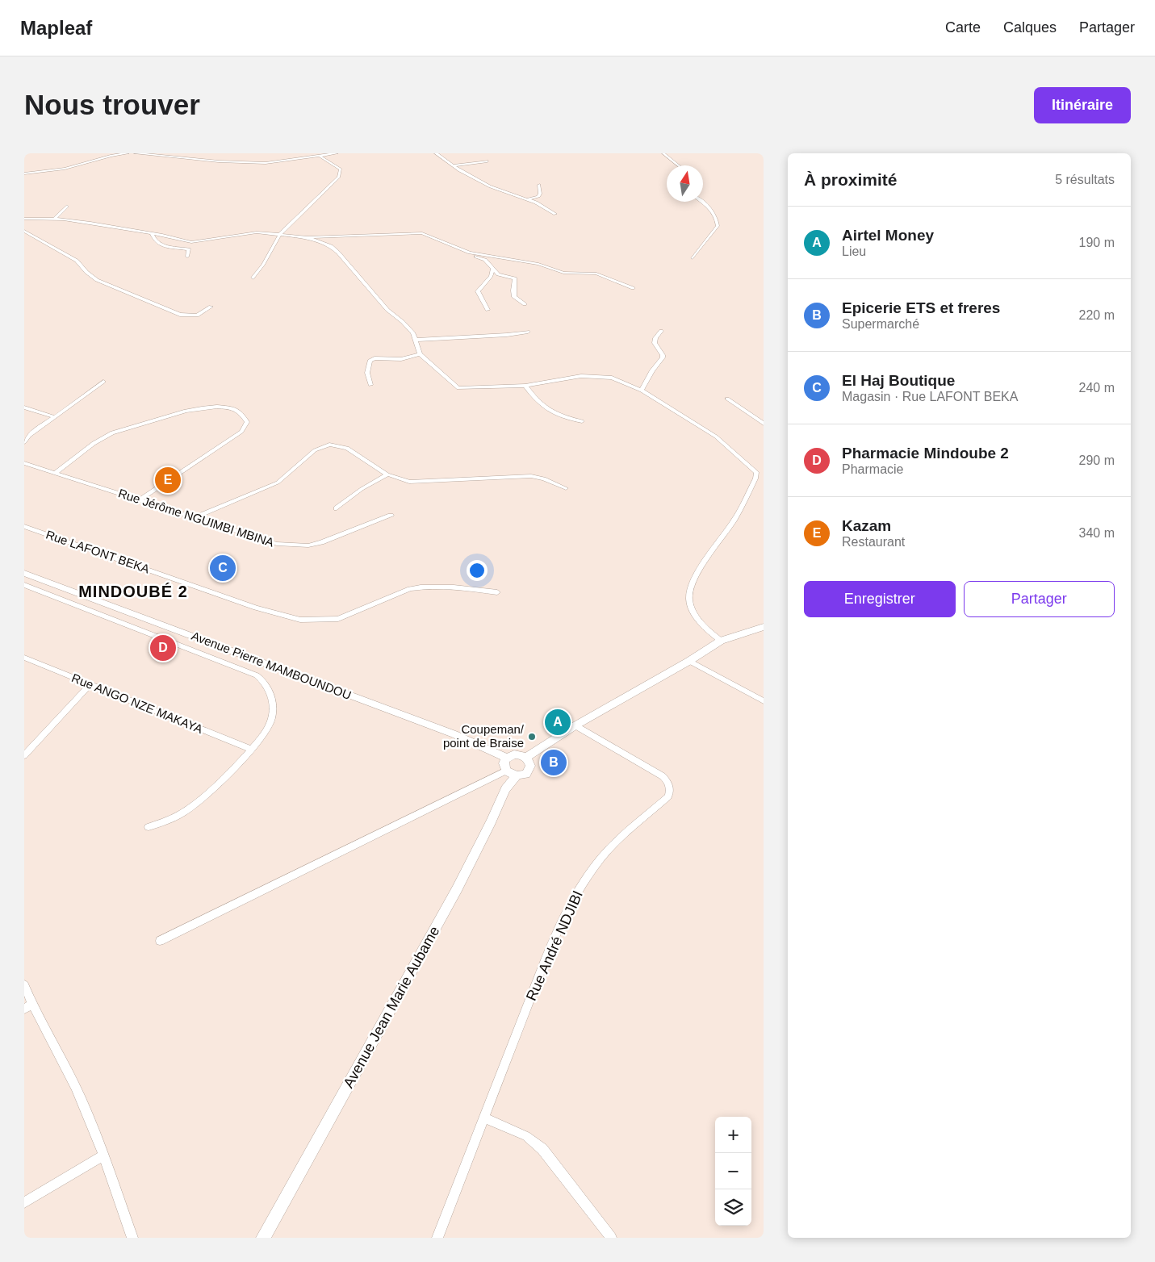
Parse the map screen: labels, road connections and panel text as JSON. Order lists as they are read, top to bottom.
{
  "streets": {
    "street": [
      "Rue Jérôme NGUIMBI MBINA",
      "Rue LAFONT BEKA",
      "Avenue Pierre MAMBOUNDOU",
      "Rue ANGO NZE MAKAYA",
      "Rue André NDJIBI",
      "Avenue Jean Marie Aubame"
    ]
  },
  "crossings": [
    ["Avenue Pierre MAMBOUNDOU", "Avenue Jean Marie Aubame"]
  ],
  "districts": ["MINDOUBÉ 2"],
  "places": ["Coupeman/ point de Braise"],
  "north": "top",
  "page": {
    "header": "Mapleaf",
    "nav": ["Carte", "Calques", "Partager"],
    "buttons": [
      "Itinéraire",
      ["Enregistrer", "Partager"]
    ],
    "title": "Nous trouver",
    "heading": ["À proximité", "5 résultats"],
    "list": [
      {
        "mark": "A",
        "name": "Airtel Money",
        "note": "Lieu",
        "value": "190 m"
      },
      {
        "mark": "B",
        "name": "Epicerie ETS et freres",
        "note": "Supermarché",
        "value": "220 m"
      },
      {
        "mark": "C",
        "name": "El Haj Boutique",
        "note": "Magasin · Rue LAFONT BEKA",
        "value": "240 m"
      },
      {
        "mark": "D",
        "name": "Pharmacie Mindoube 2",
        "note": "Pharmacie",
        "value": "290 m"
      },
      {
        "mark": "E",
        "name": "Kazam",
        "note": "Restaurant",
        "value": "340 m"
      }
    ],
    "pins": [
      "E",
      "C",
      "D",
      "A",
      "B"
    ],
    "map_buttons": ["+", "−"]
  }
}
